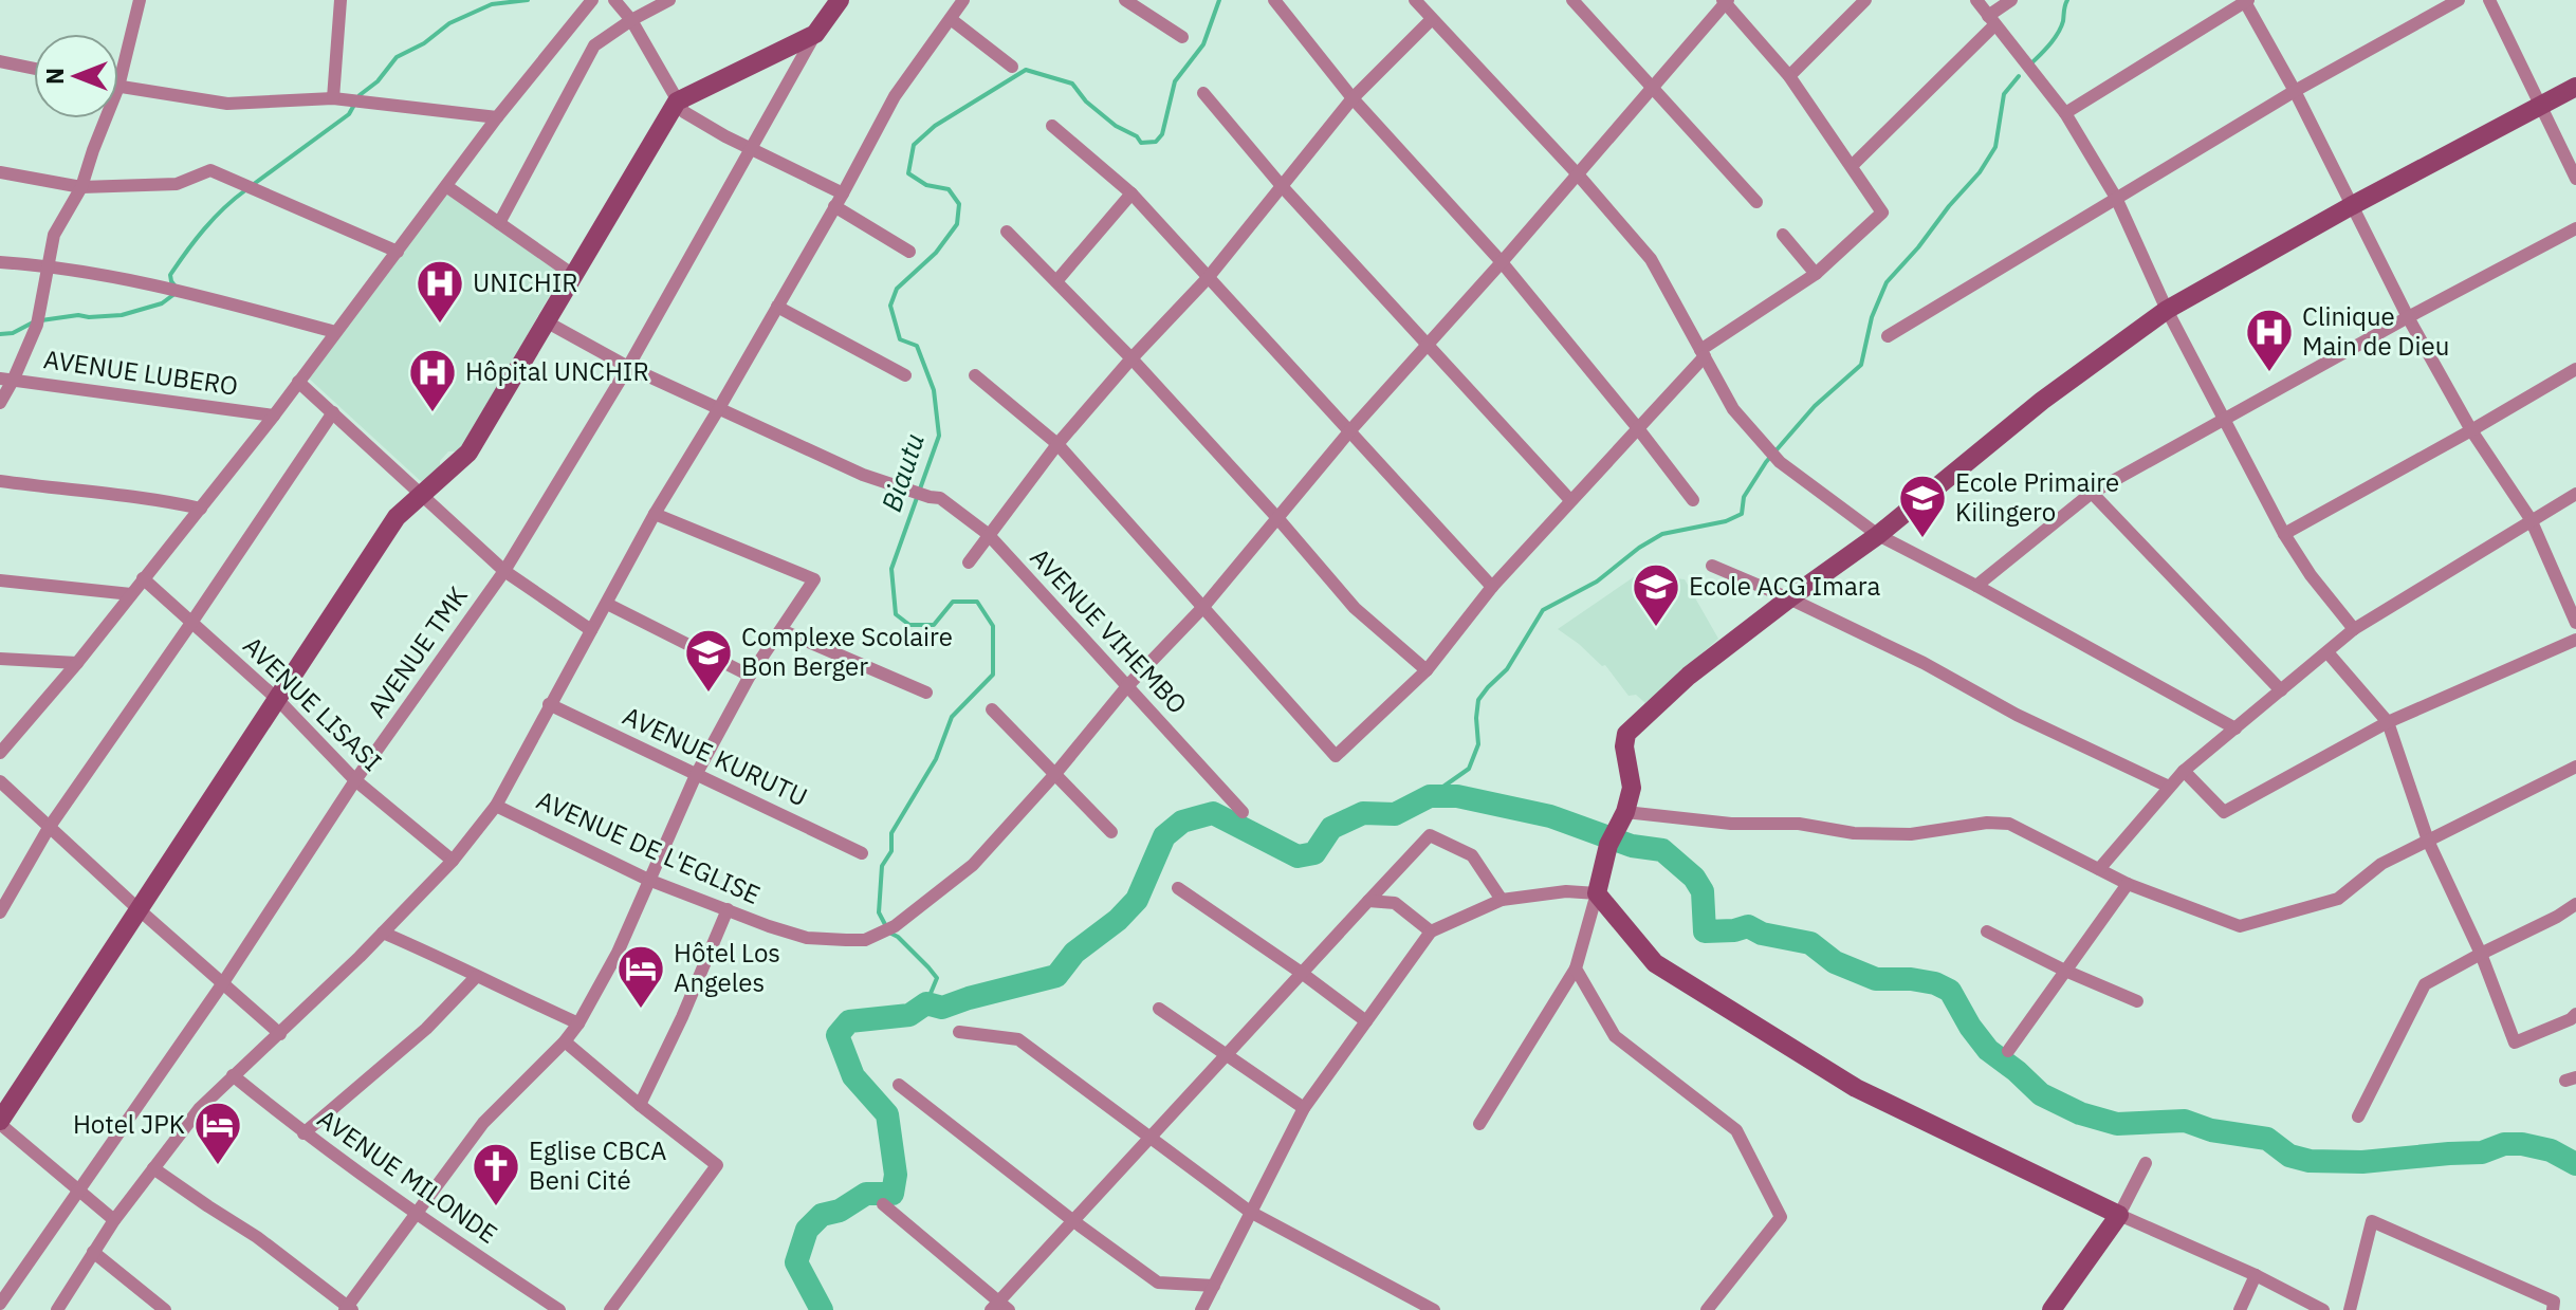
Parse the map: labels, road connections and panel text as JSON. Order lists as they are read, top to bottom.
{
  "streets": {
    "street": [
      "AVENUE LUBERO",
      "AVENUE VIHEMBO",
      "AVENUE TMK",
      "AVENUE LISASI",
      "AVENUE KURUTU",
      "AVENUE DE L'EGLISE",
      "AVENUE MILONDE"
    ]
  },
  "crossings": [
    ["AVENUE VIHEMBO", "AVENUE TMK"],
    ["AVENUE TMK", "AVENUE LISASI"]
  ],
  "water": ["Biautu"],
  "places": {
    "hospital": ["UNICHIR", "Clinique Main de Dieu", "Hôpital UNCHIR"],
    "school or university": ["Ecole Primaire Kilingero", "Ecole ACG Imara", "Complexe Scolaire Bon Berger"],
    "hotel": ["Hôtel Los Angeles", "Hotel JPK"],
    "church": ["Eglise CBCA Beni Cité"]
  },
  "north": "left"
}
